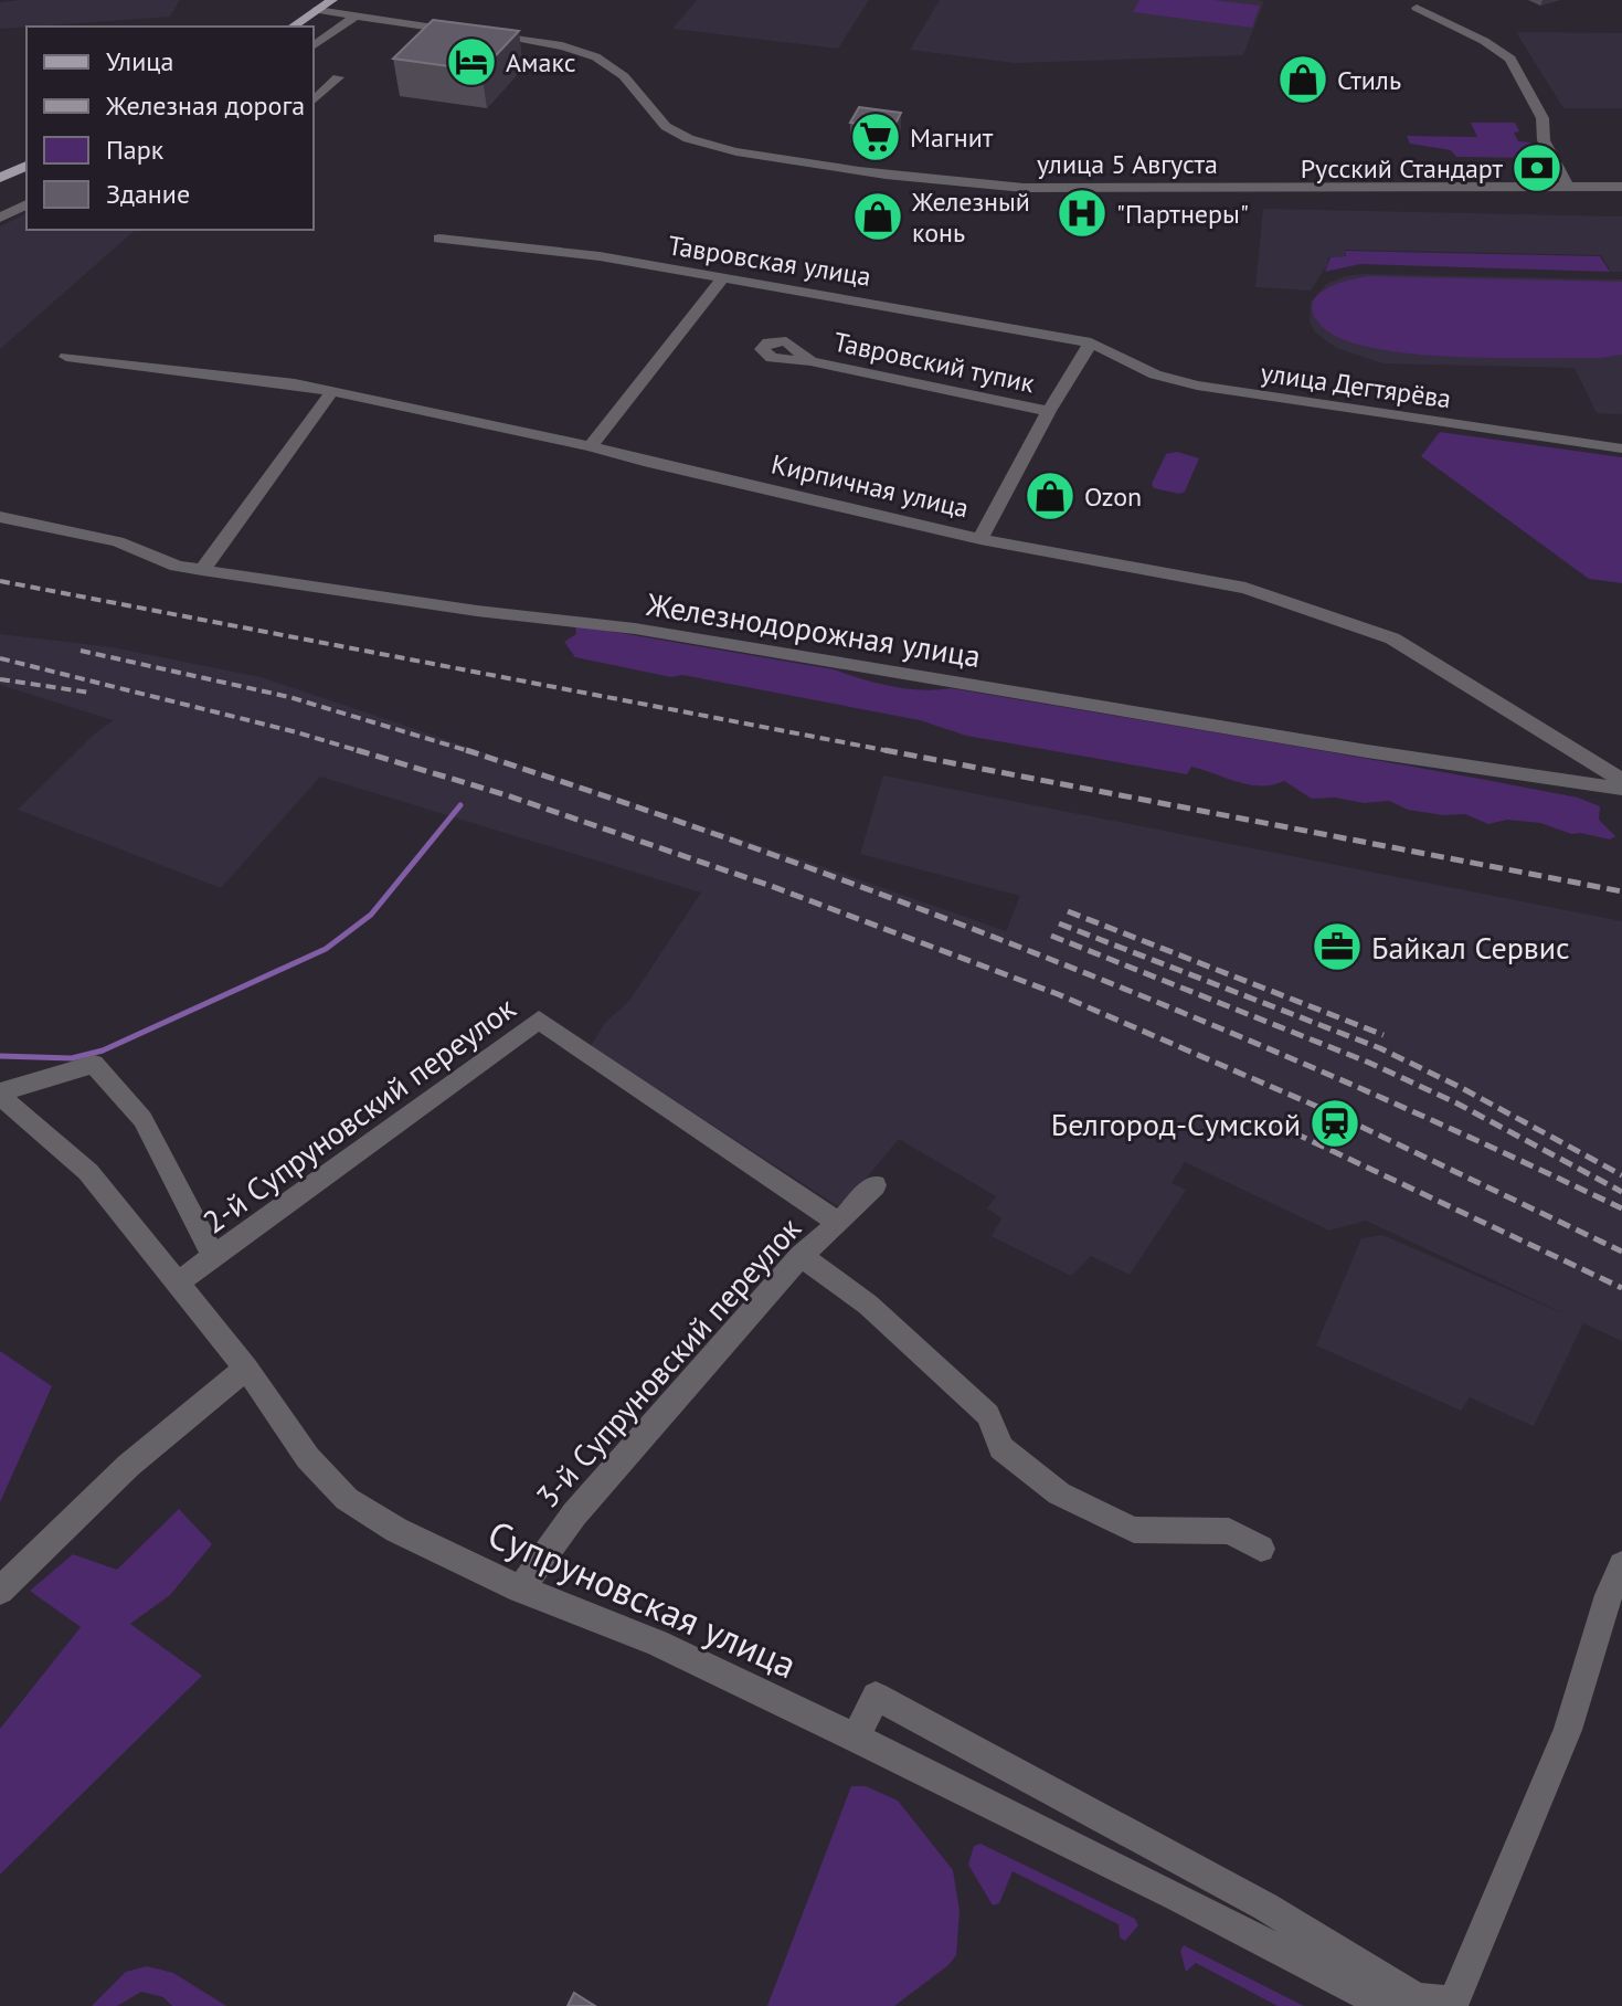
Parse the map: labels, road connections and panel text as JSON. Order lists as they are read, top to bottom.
{
  "streets": {
    "street": [
      "улица 5 Августа",
      "Тавровская улица",
      "Тавровский тупик",
      "улица Дегтярёва",
      "Кирпичная улица",
      "Железнодорожная улица",
      "2-й Супруновский переулок",
      "3-й Супруновский переулок",
      "Супруновская улица"
    ]
  },
  "crossings": [
    ["Тавровская улица", "улица Дегтярёва"],
    ["2-й Супруновский переулок", "3-й Супруновский переулок"],
    ["2-й Супруновский переулок", "Супруновская улица"],
    ["3-й Супруновский переулок", "Супруновская улица"]
  ],
  "places": {
    "hotel": ["Амакс"],
    "shop": ["Стиль", "Железный конь", "Ozon"],
    "supermarket": ["Магнит"],
    "bank": ["Русский Стандарт"],
    "hospital": ["\"Партнеры\""],
    "office": ["Байкал Сервис"],
    "station": ["Белгород-Сумской"]
  },
  "legend": [
    "Улица",
    "Железная дорога",
    "Парк",
    "Здание"
  ]
}
